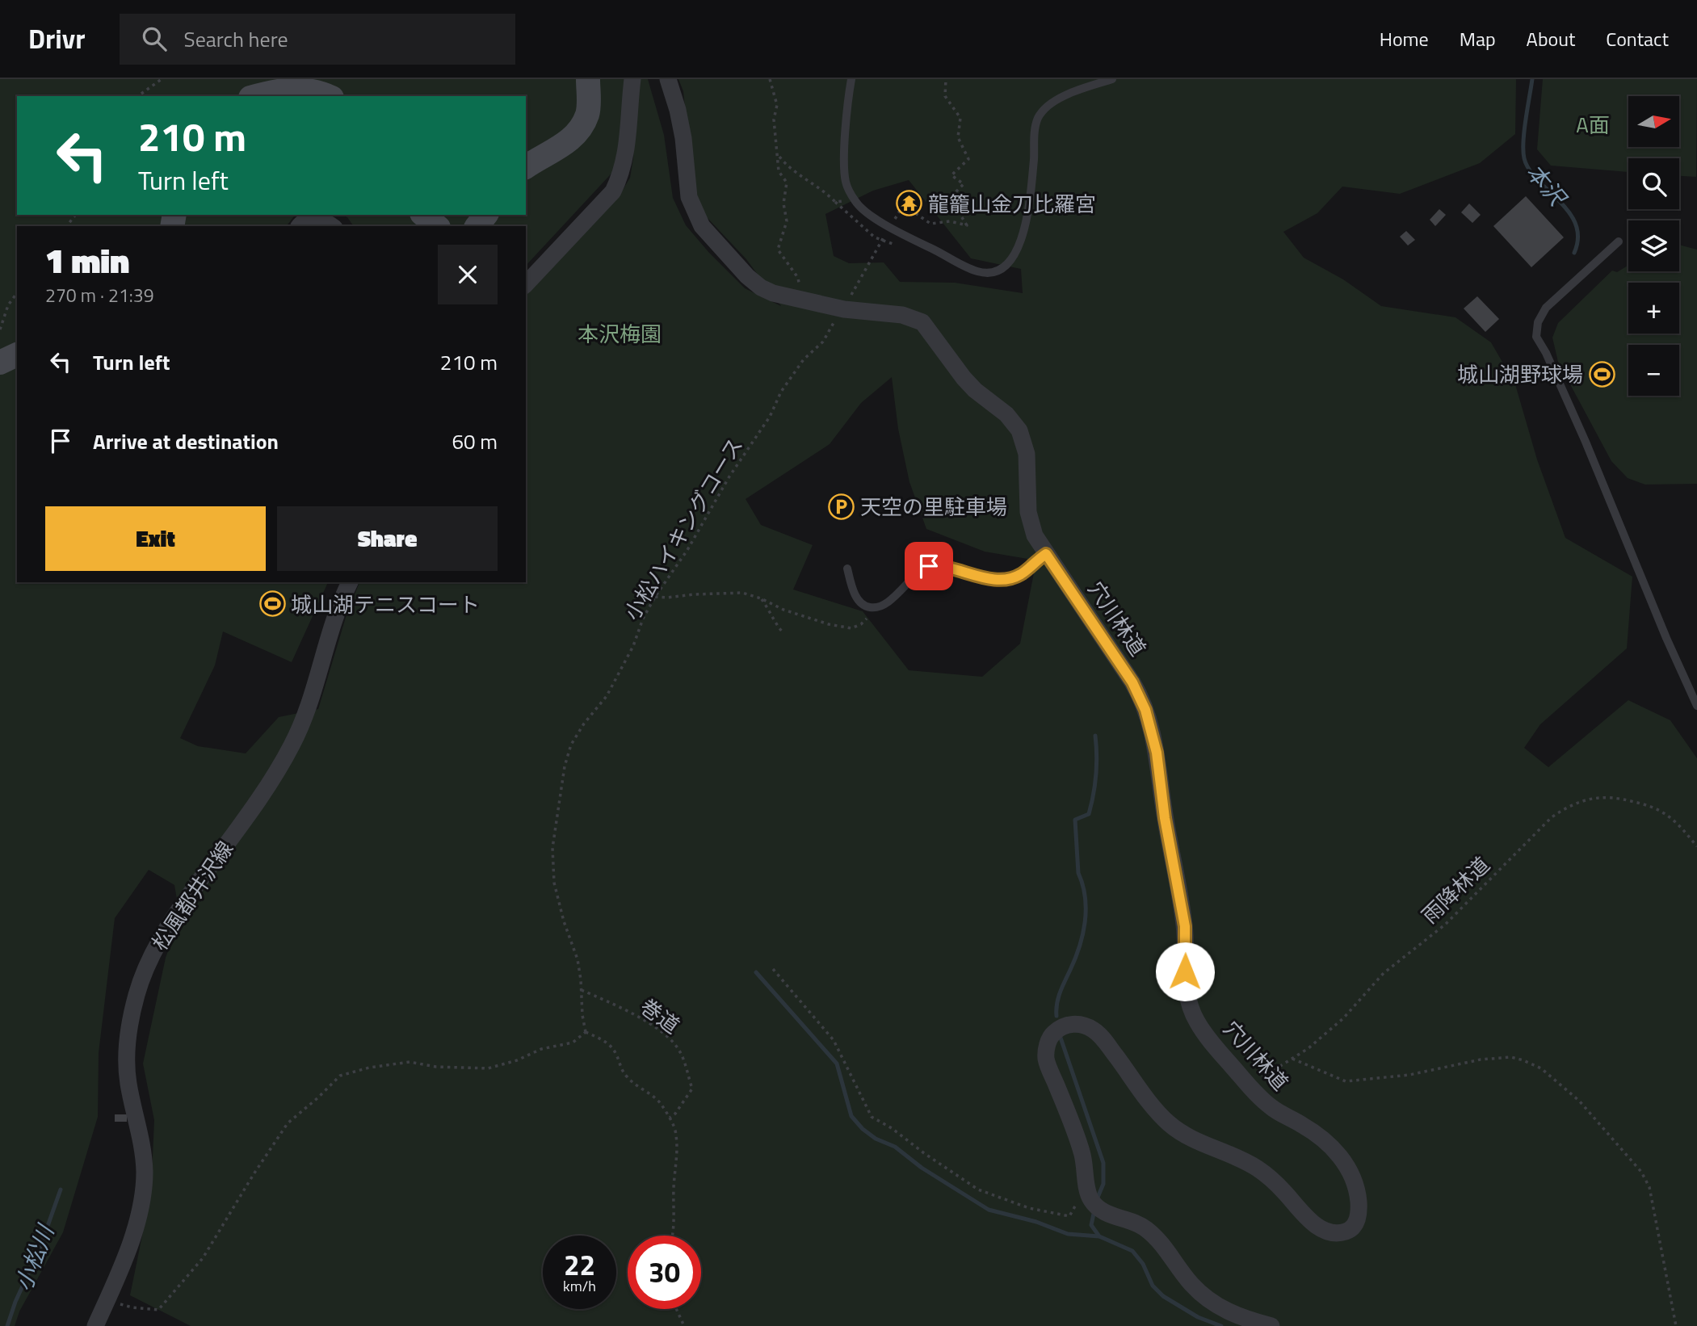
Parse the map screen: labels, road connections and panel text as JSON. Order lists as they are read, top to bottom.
{
  "streets": {
    "street": ["穴川林道", "松風都井沢線"],
    "path": ["小松ハイキングコース", "雨降林道", "巻道"]
  },
  "crossings": [
    ["小松ハイキングコース", "穴川林道"],
    ["小松ハイキングコース", "巻道"],
    ["穴川林道", "雨降林道"]
  ],
  "water": ["本沢", "小松川"],
  "parks": ["A面", "本沢梅園"],
  "places": {
    "temple": ["龍籠山金刀比羅宮"],
    "sports": ["城山湖野球場", "城山湖テニスコート"],
    "parking": ["天空の里駐車場"]
  },
  "north": "right",
  "page": {
    "header": "Drivr",
    "search": "Search here",
    "nav": [
      "Home",
      "Map",
      "About",
      "Contact"
    ],
    "map_buttons": ["+", "−"],
    "turn": ["210 m", "Turn left"],
    "heading": ["1 min", "270 m · 21:39"],
    "list": [
      {
        "name": "Turn left",
        "value": "210 m"
      },
      {
        "name": "Arrive at destination",
        "value": "60 m"
      }
    ],
    "buttons": ["Exit", "Share"],
    "speed": "22 km/h",
    "limit": "30"
  }
}
